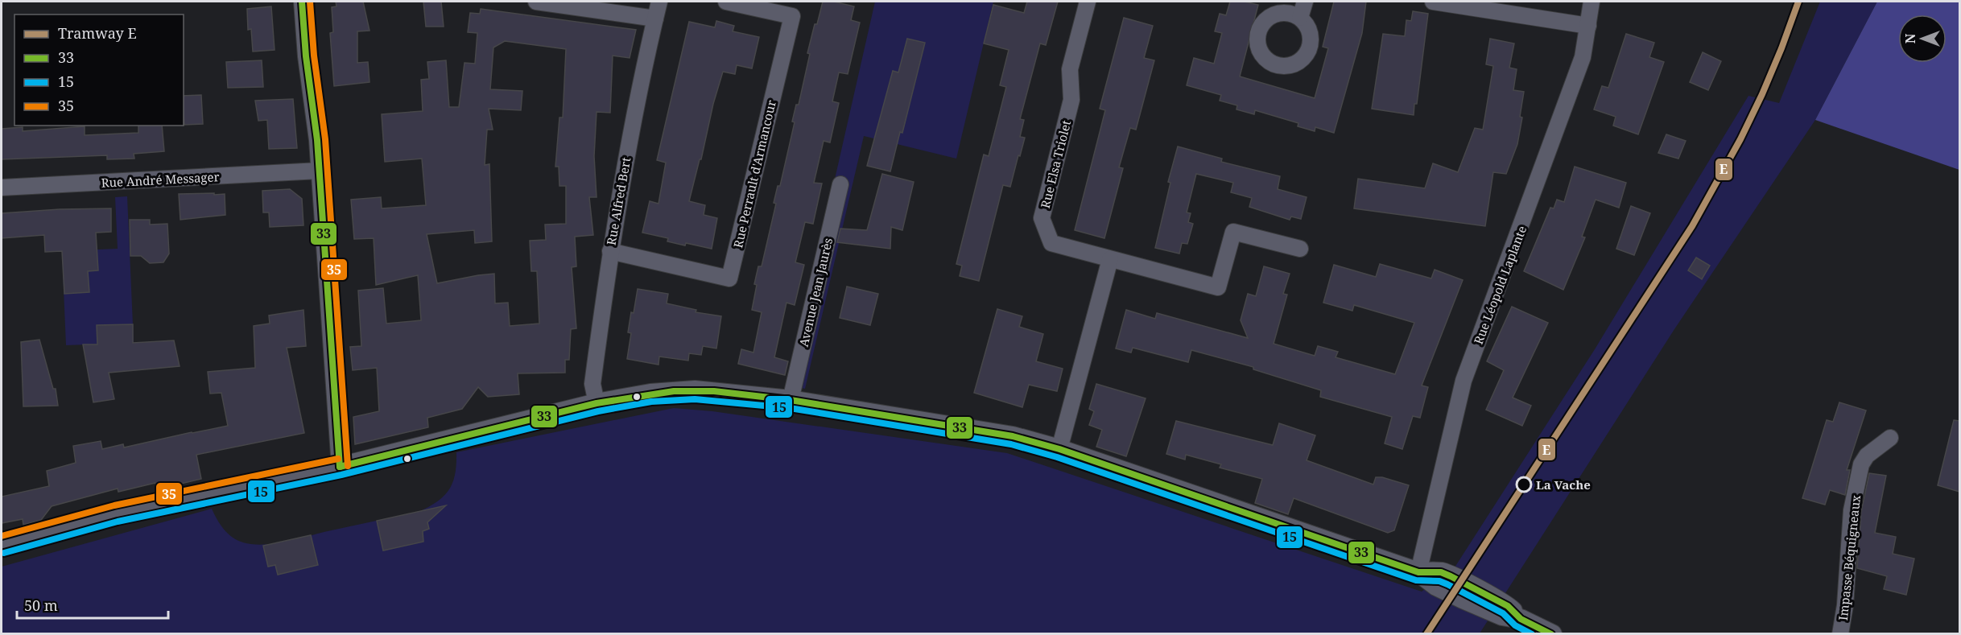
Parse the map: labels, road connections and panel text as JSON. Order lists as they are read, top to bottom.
{
  "streets": {
    "street": [
      "Rue Elsa Triolet",
      "Rue Perrault d'Armancour",
      "Rue André Messager",
      "Rue Alfred Bert",
      "Rue Léopold Laplante",
      "Avenue Jean Jaurès",
      "Impasse Béquigneaux"
    ]
  },
  "crossings": [
    ["Rue Perrault d'Armancour", "Rue Alfred Bert"]
  ],
  "places": ["La Vache"],
  "lines": [
    "tram line E",
    "transit line 33",
    "transit line 35",
    "transit line 15"
  ],
  "legend": [
    "Tramway E",
    "33",
    "15",
    "35"
  ],
  "scale_bar": "50 m",
  "north": "left"
}
